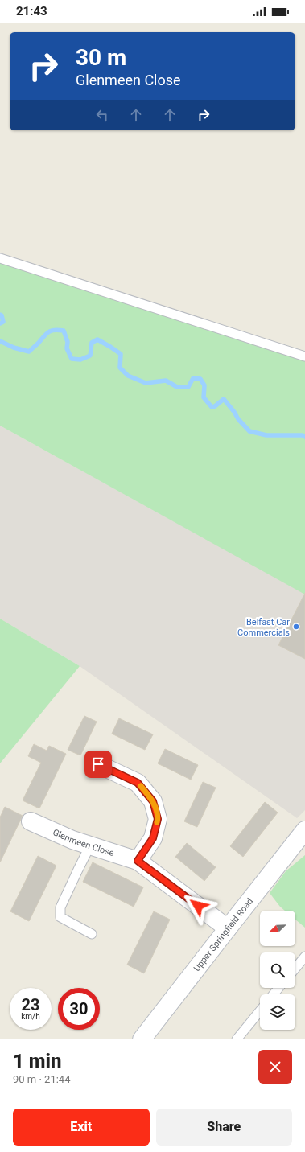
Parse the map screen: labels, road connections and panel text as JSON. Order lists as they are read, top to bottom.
{
  "streets": {
    "street": ["Glenmeen Close", "Upper Springfield Road"]
  },
  "crossings": [
    ["Glenmeen Close", "Upper Springfield Road"]
  ],
  "places": ["Belfast Car Commercials"],
  "north": "bottom left",
  "page": {
    "status": "21:43",
    "turn": ["30 m", "Glenmeen Close"],
    "speed": "23 km/h",
    "limit": "30",
    "heading": ["1 min", "90 m · 21:44"],
    "buttons": ["Exit", "Share"]
  }
}
